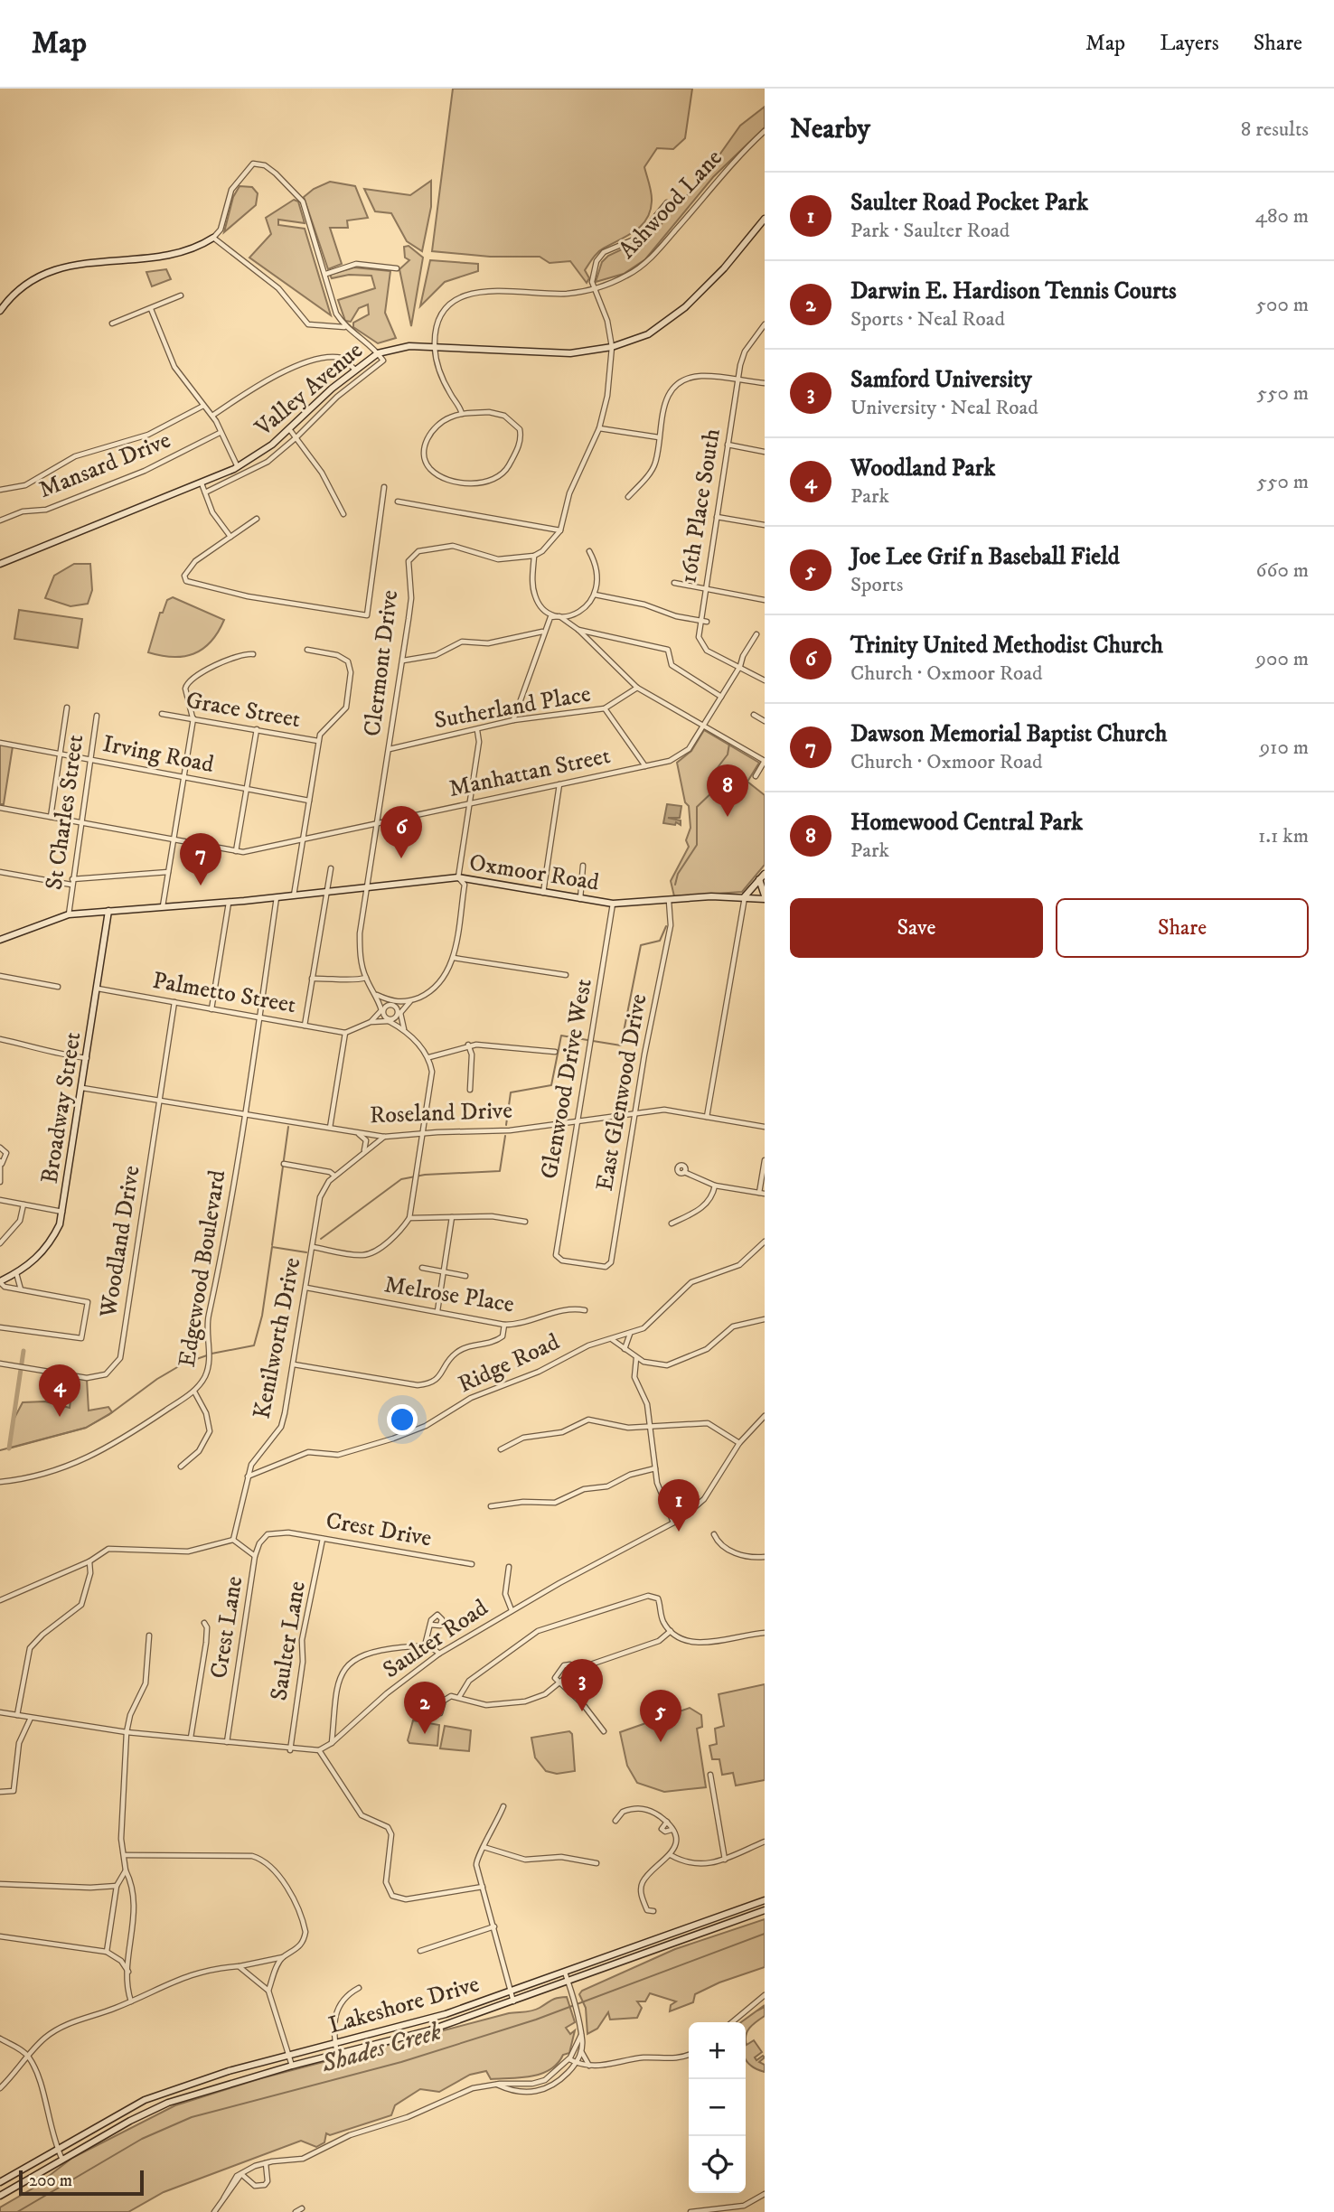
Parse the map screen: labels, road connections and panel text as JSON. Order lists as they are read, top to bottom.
{
  "streets": {
    "main road": [
      "Valley Avenue",
      "Oxmoor Road",
      "Broadway Street",
      "Lakeshore Drive"
    ],
    "street": [
      "Ashwood Lane",
      "Mansard Drive",
      "16th Place South",
      "Clermont Drive",
      "Sutherland Place",
      "Grace Street",
      "Irving Road",
      "Manhattan Street",
      "St Charles Street",
      "Palmetto Street",
      "Glenwood Drive West",
      "East Glenwood Drive",
      "Roseland Drive",
      "Woodland Drive",
      "Edgewood Boulevard",
      "Melrose Place",
      "Kenilworth Drive",
      "Ridge Road",
      "Crest Drive",
      "Crest Lane",
      "Saulter Road",
      "Saulter Lane"
    ]
  },
  "crossings": [
    ["Ashwood Lane", "Valley Avenue"],
    ["16th Place South", "Manhattan Street"],
    ["Clermont Drive", "Sutherland Place"],
    ["Clermont Drive", "Manhattan Street"],
    ["Clermont Drive", "Oxmoor Road"],
    ["Irving Road", "St Charles Street"],
    ["St Charles Street", "Oxmoor Road"],
    ["Oxmoor Road", "Glenwood Drive West"],
    ["Oxmoor Road", "East Glenwood Drive"],
    ["Oxmoor Road", "Broadway Street"],
    ["Oxmoor Road", "Edgewood Boulevard"],
    ["Palmetto Street", "Broadway Street"],
    ["Palmetto Street", "Roseland Drive"],
    ["Palmetto Street", "Woodland Drive"],
    ["Palmetto Street", "Edgewood Boulevard"],
    ["Palmetto Street", "Kenilworth Drive"],
    ["Glenwood Drive West", "East Glenwood Drive"],
    ["Glenwood Drive West", "Roseland Drive"],
    ["East Glenwood Drive", "Roseland Drive"],
    ["Broadway Street", "Roseland Drive"],
    ["Roseland Drive", "Woodland Drive"],
    ["Roseland Drive", "Edgewood Boulevard"],
    ["Roseland Drive", "Kenilworth Drive"],
    ["Melrose Place", "Kenilworth Drive"],
    ["Kenilworth Drive", "Ridge Road"],
    ["Crest Drive", "Crest Lane"],
    ["Crest Drive", "Saulter Lane"],
    ["Crest Lane", "Saulter Road"],
    ["Saulter Road", "Saulter Lane"]
  ],
  "water": ["Shades Creek"],
  "scale_bar": "200 m",
  "page": {
    "header": "Map",
    "nav": ["Map", "Layers", "Share"],
    "heading": ["Nearby", "8 results"],
    "list": [
      {
        "mark": "1",
        "name": "Saulter Road Pocket Park",
        "note": "Park · Saulter Road",
        "value": "480 m"
      },
      {
        "mark": "2",
        "name": "Darwin E. Hardison Tennis Courts",
        "note": "Sports · Neal Road",
        "value": "500 m"
      },
      {
        "mark": "3",
        "name": "Samford University",
        "note": "University · Neal Road",
        "value": "550 m"
      },
      {
        "mark": "4",
        "name": "Woodland Park",
        "note": "Park",
        "value": "550 m"
      },
      {
        "mark": "5",
        "name": "Joe Lee Grif n Baseball Field",
        "note": "Sports",
        "value": "660 m"
      },
      {
        "mark": "6",
        "name": "Trinity United Methodist Church",
        "note": "Church · Oxmoor Road",
        "value": "900 m"
      },
      {
        "mark": "7",
        "name": "Dawson Memorial Baptist Church",
        "note": "Church · Oxmoor Road",
        "value": "910 m"
      },
      {
        "mark": "8",
        "name": "Homewood Central Park",
        "note": "Park",
        "value": "1.1 km"
      }
    ],
    "pins": [
      "8",
      "6",
      "7",
      "4",
      "1",
      "3",
      "2",
      "5"
    ],
    "buttons": ["Save", "Share"],
    "map_buttons": ["+", "−"],
    "scale": "200 m"
  }
}
